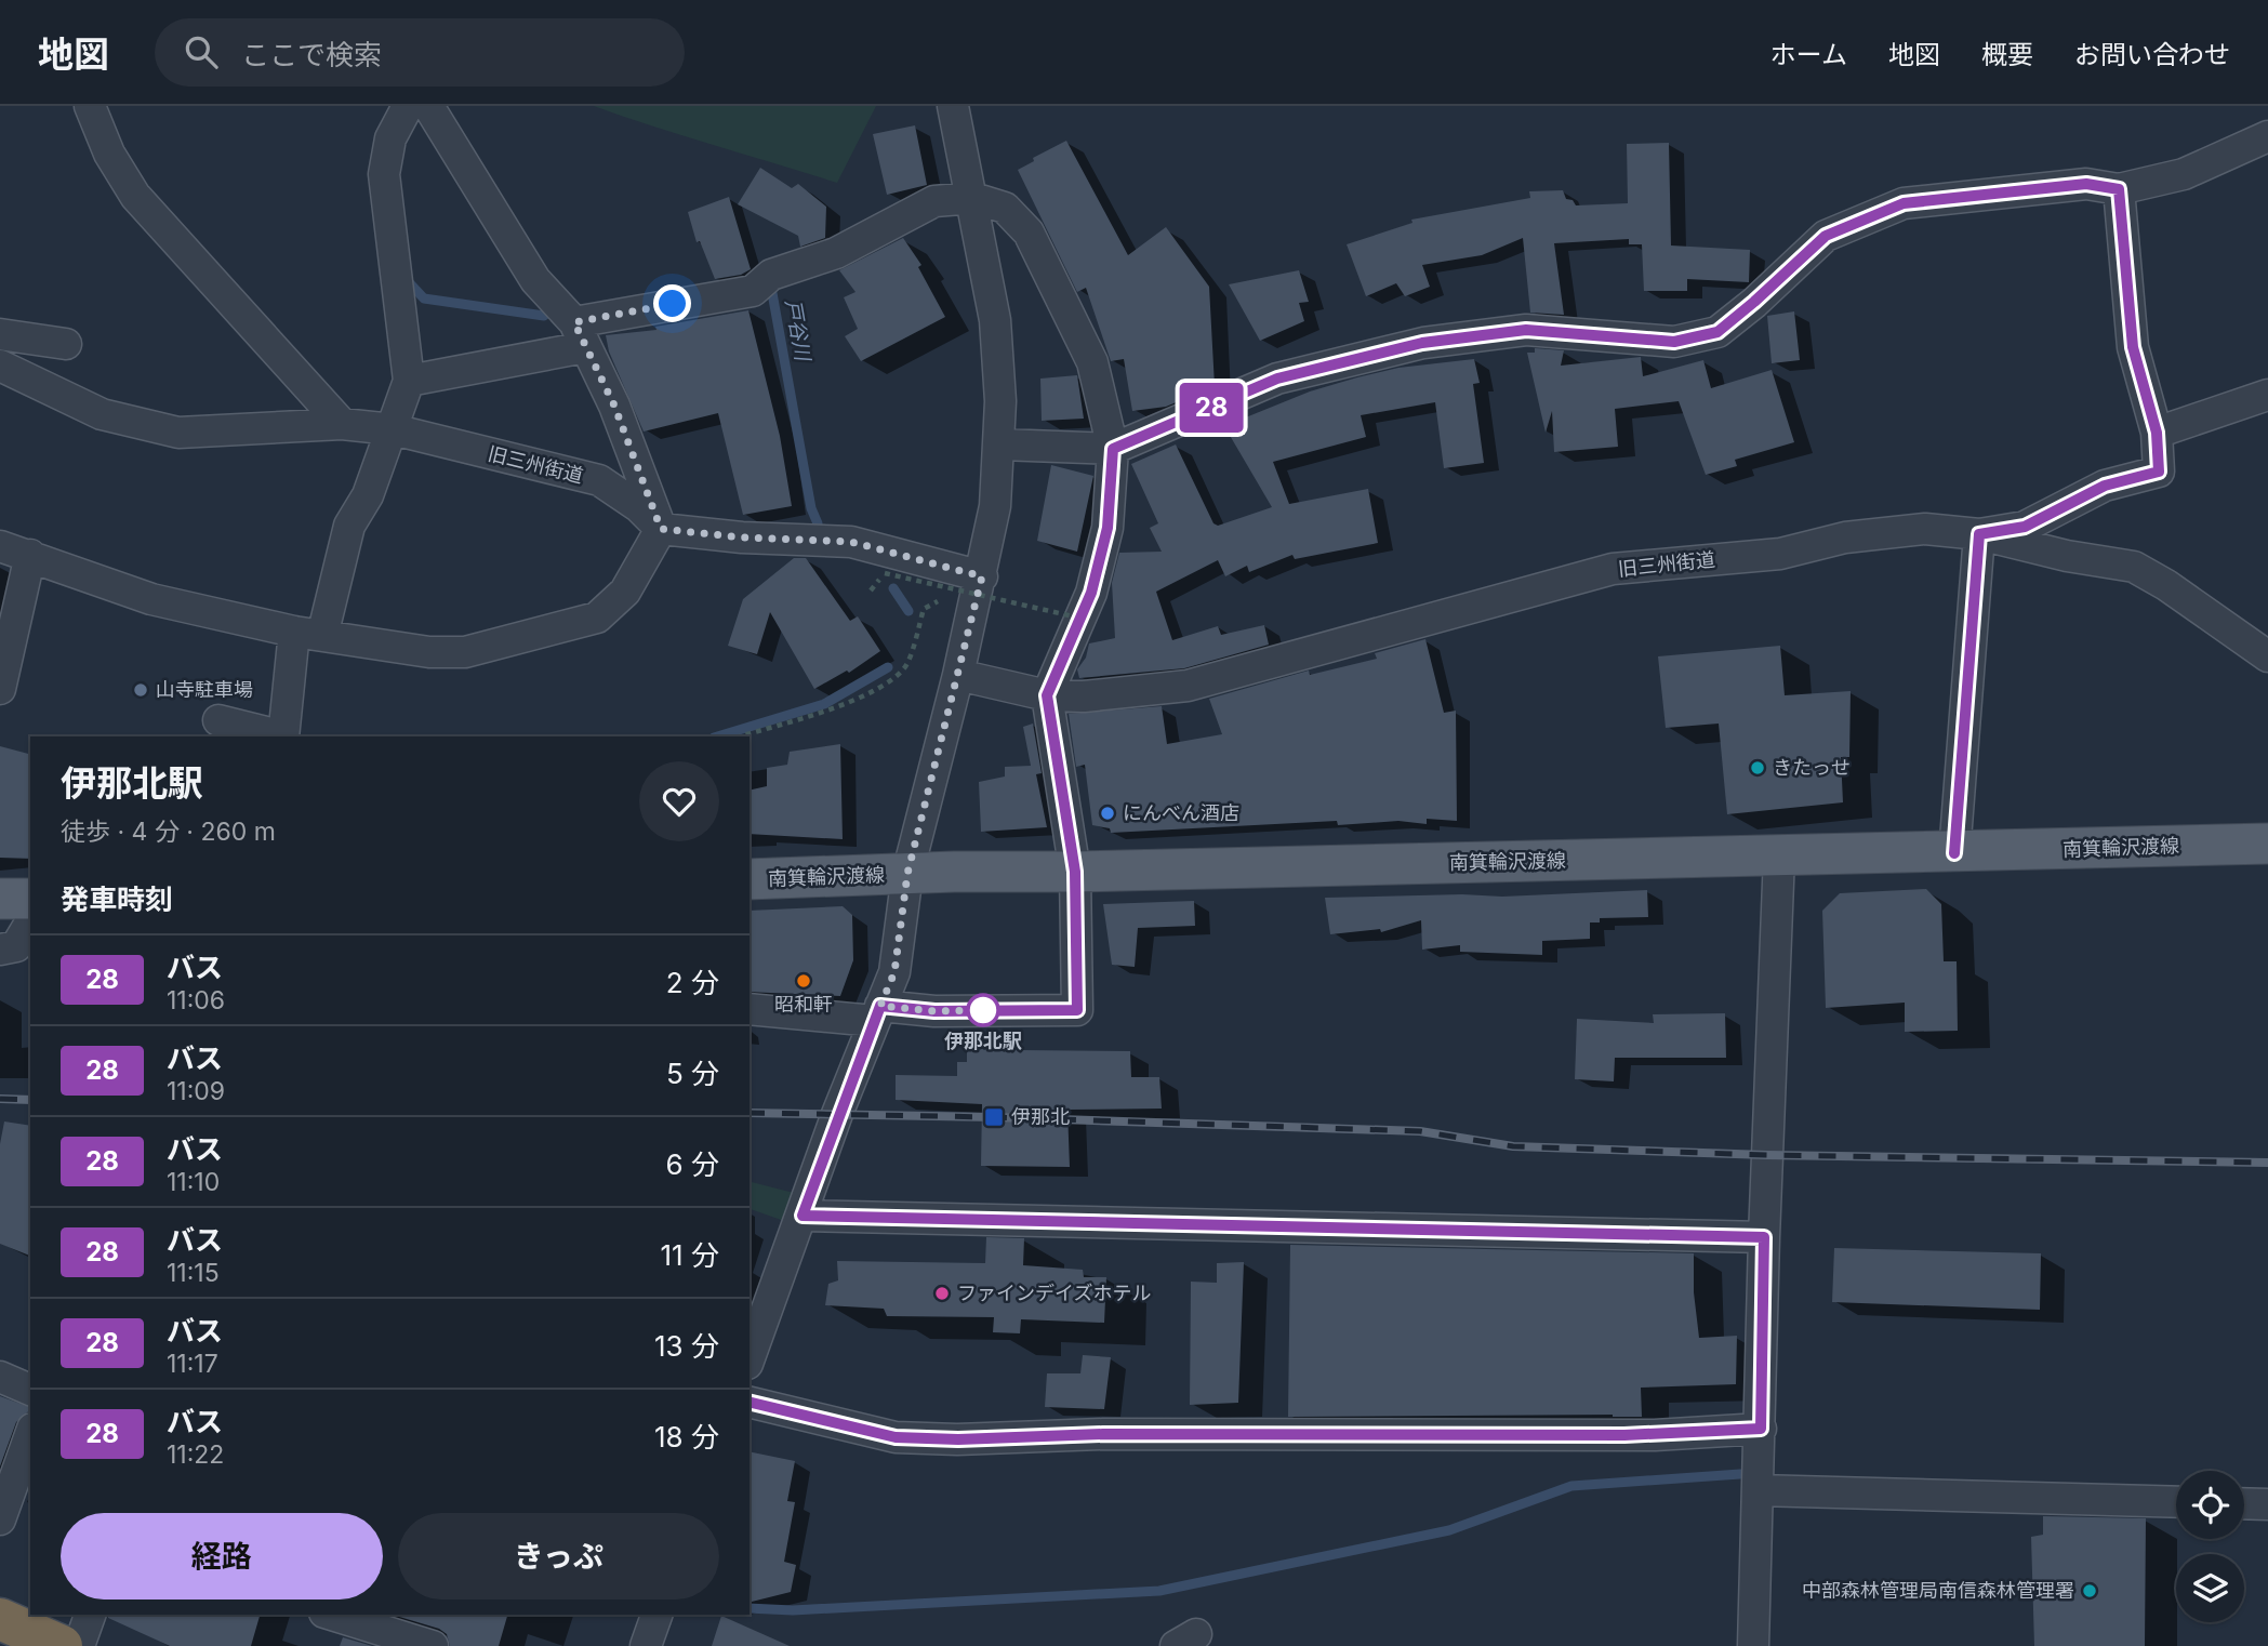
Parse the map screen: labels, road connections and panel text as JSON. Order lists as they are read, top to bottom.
{
  "streets": {
    "main road": ["南箕輪沢渡線"],
    "street": ["旧三州街道"]
  },
  "water": ["戸谷川"],
  "places": {
    "other": [
      "山寺駐車場",
      "きたっせ",
      "にんべん酒店",
      "昭和軒",
      "伊那北駅",
      "ファインデイズホテル",
      "中部森林管理局南信森林管理署"
    ],
    "transit": ["伊那北"]
  },
  "lines": ["bus line 28"],
  "page": {
    "header": "地図",
    "search": "ここで検索",
    "nav": [
      "ホーム",
      "地図",
      "概要",
      "お問い合わせ"
    ],
    "on_map": "28",
    "heading": [
      ["伊那北駅", "徒歩 · 4 分 · 260 m"],
      "発車時刻"
    ],
    "list": [
      {
        "mark": "28",
        "name": "バス",
        "note": "11:06",
        "value": "2 分"
      },
      {
        "mark": "28",
        "name": "バス",
        "note": "11:09",
        "value": "5 分"
      },
      {
        "mark": "28",
        "name": "バス",
        "note": "11:10",
        "value": "6 分"
      },
      {
        "mark": "28",
        "name": "バス",
        "note": "11:15",
        "value": "11 分"
      },
      {
        "mark": "28",
        "name": "バス",
        "note": "11:17",
        "value": "13 分"
      },
      {
        "mark": "28",
        "name": "バス",
        "note": "11:22",
        "value": "18 分"
      }
    ],
    "buttons": ["経路", "きっぷ"]
  }
}
